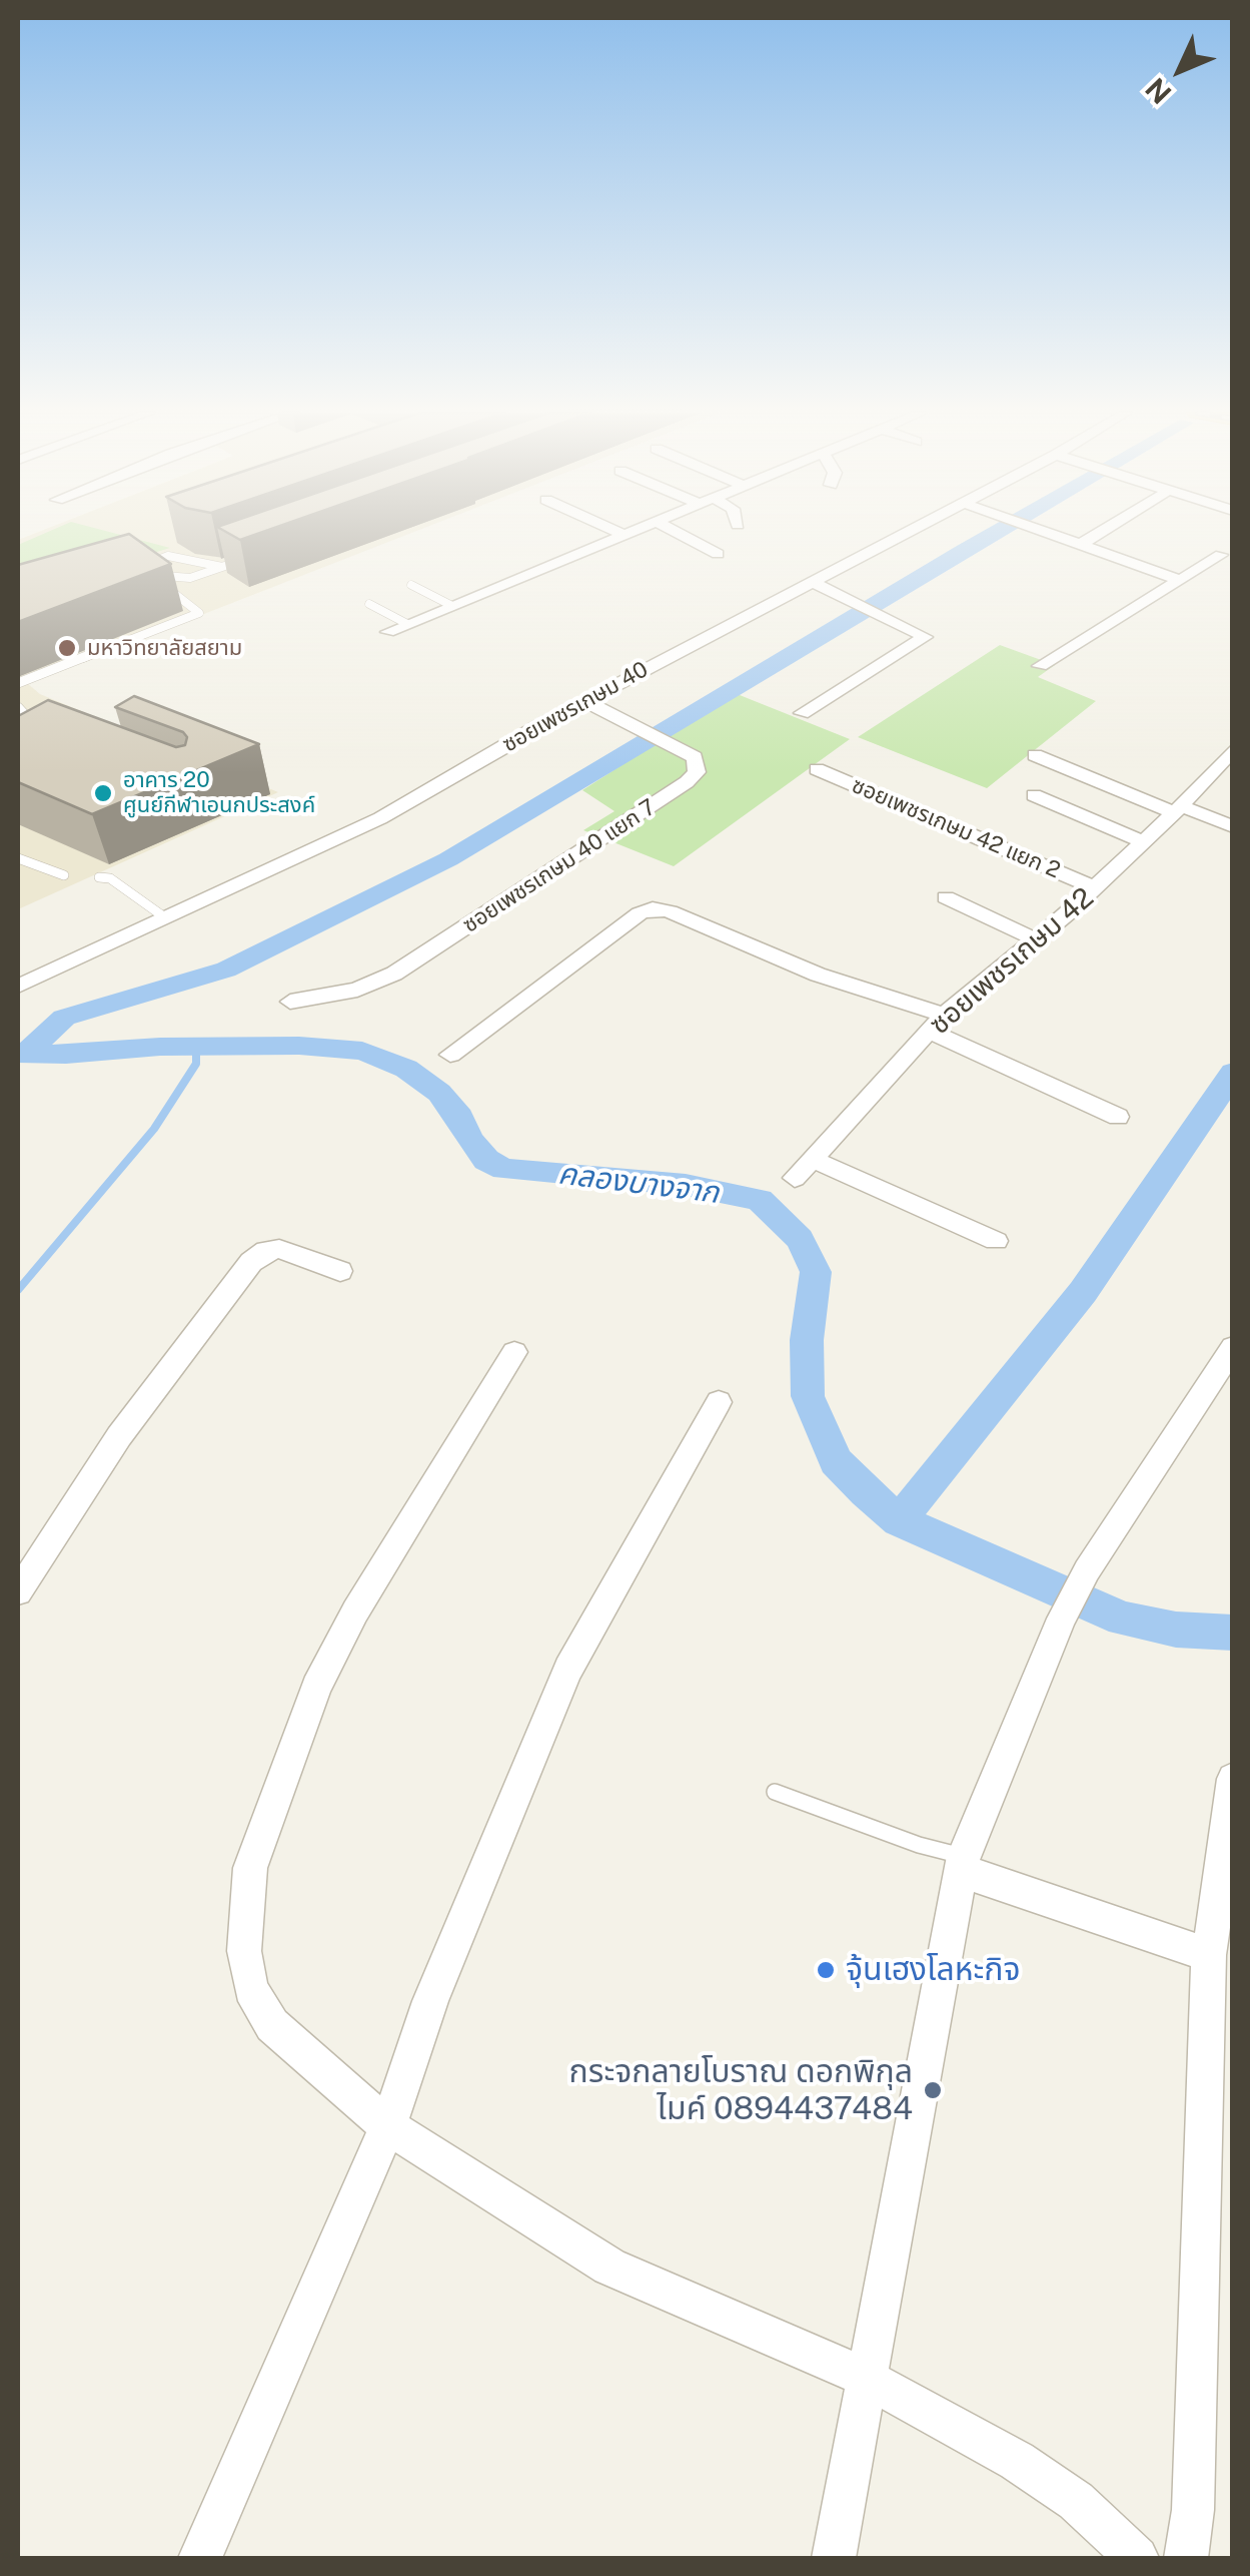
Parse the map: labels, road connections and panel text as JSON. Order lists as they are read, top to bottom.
{
  "streets": {
    "street": [
      "ซอยเพชรเกษม 40",
      "ซอยเพชรเกษม 42 แยก 2",
      "ซอยเพชรเกษม 40 แยก 7",
      "ซอยเพชรเกษม 42"
    ]
  },
  "crossings": [
    ["ซอยเพชรเกษม 40", "ซอยเพชรเกษม 40 แยก 7"],
    ["ซอยเพชรเกษม 42 แยก 2", "ซอยเพชรเกษม 42"]
  ],
  "water": ["คลองบางจาก"],
  "places": [
    "มหาวิทยาลัยสยาม",
    "อาคาร 20 ศูนย์กีฬาเอนกประสงค์",
    "จุ้นเฮงโลหะกิจ",
    "กระจกลายโบราณ ดอกพิกุล ไมค์ 0894437484"
  ],
  "north": "bottom left"
}
